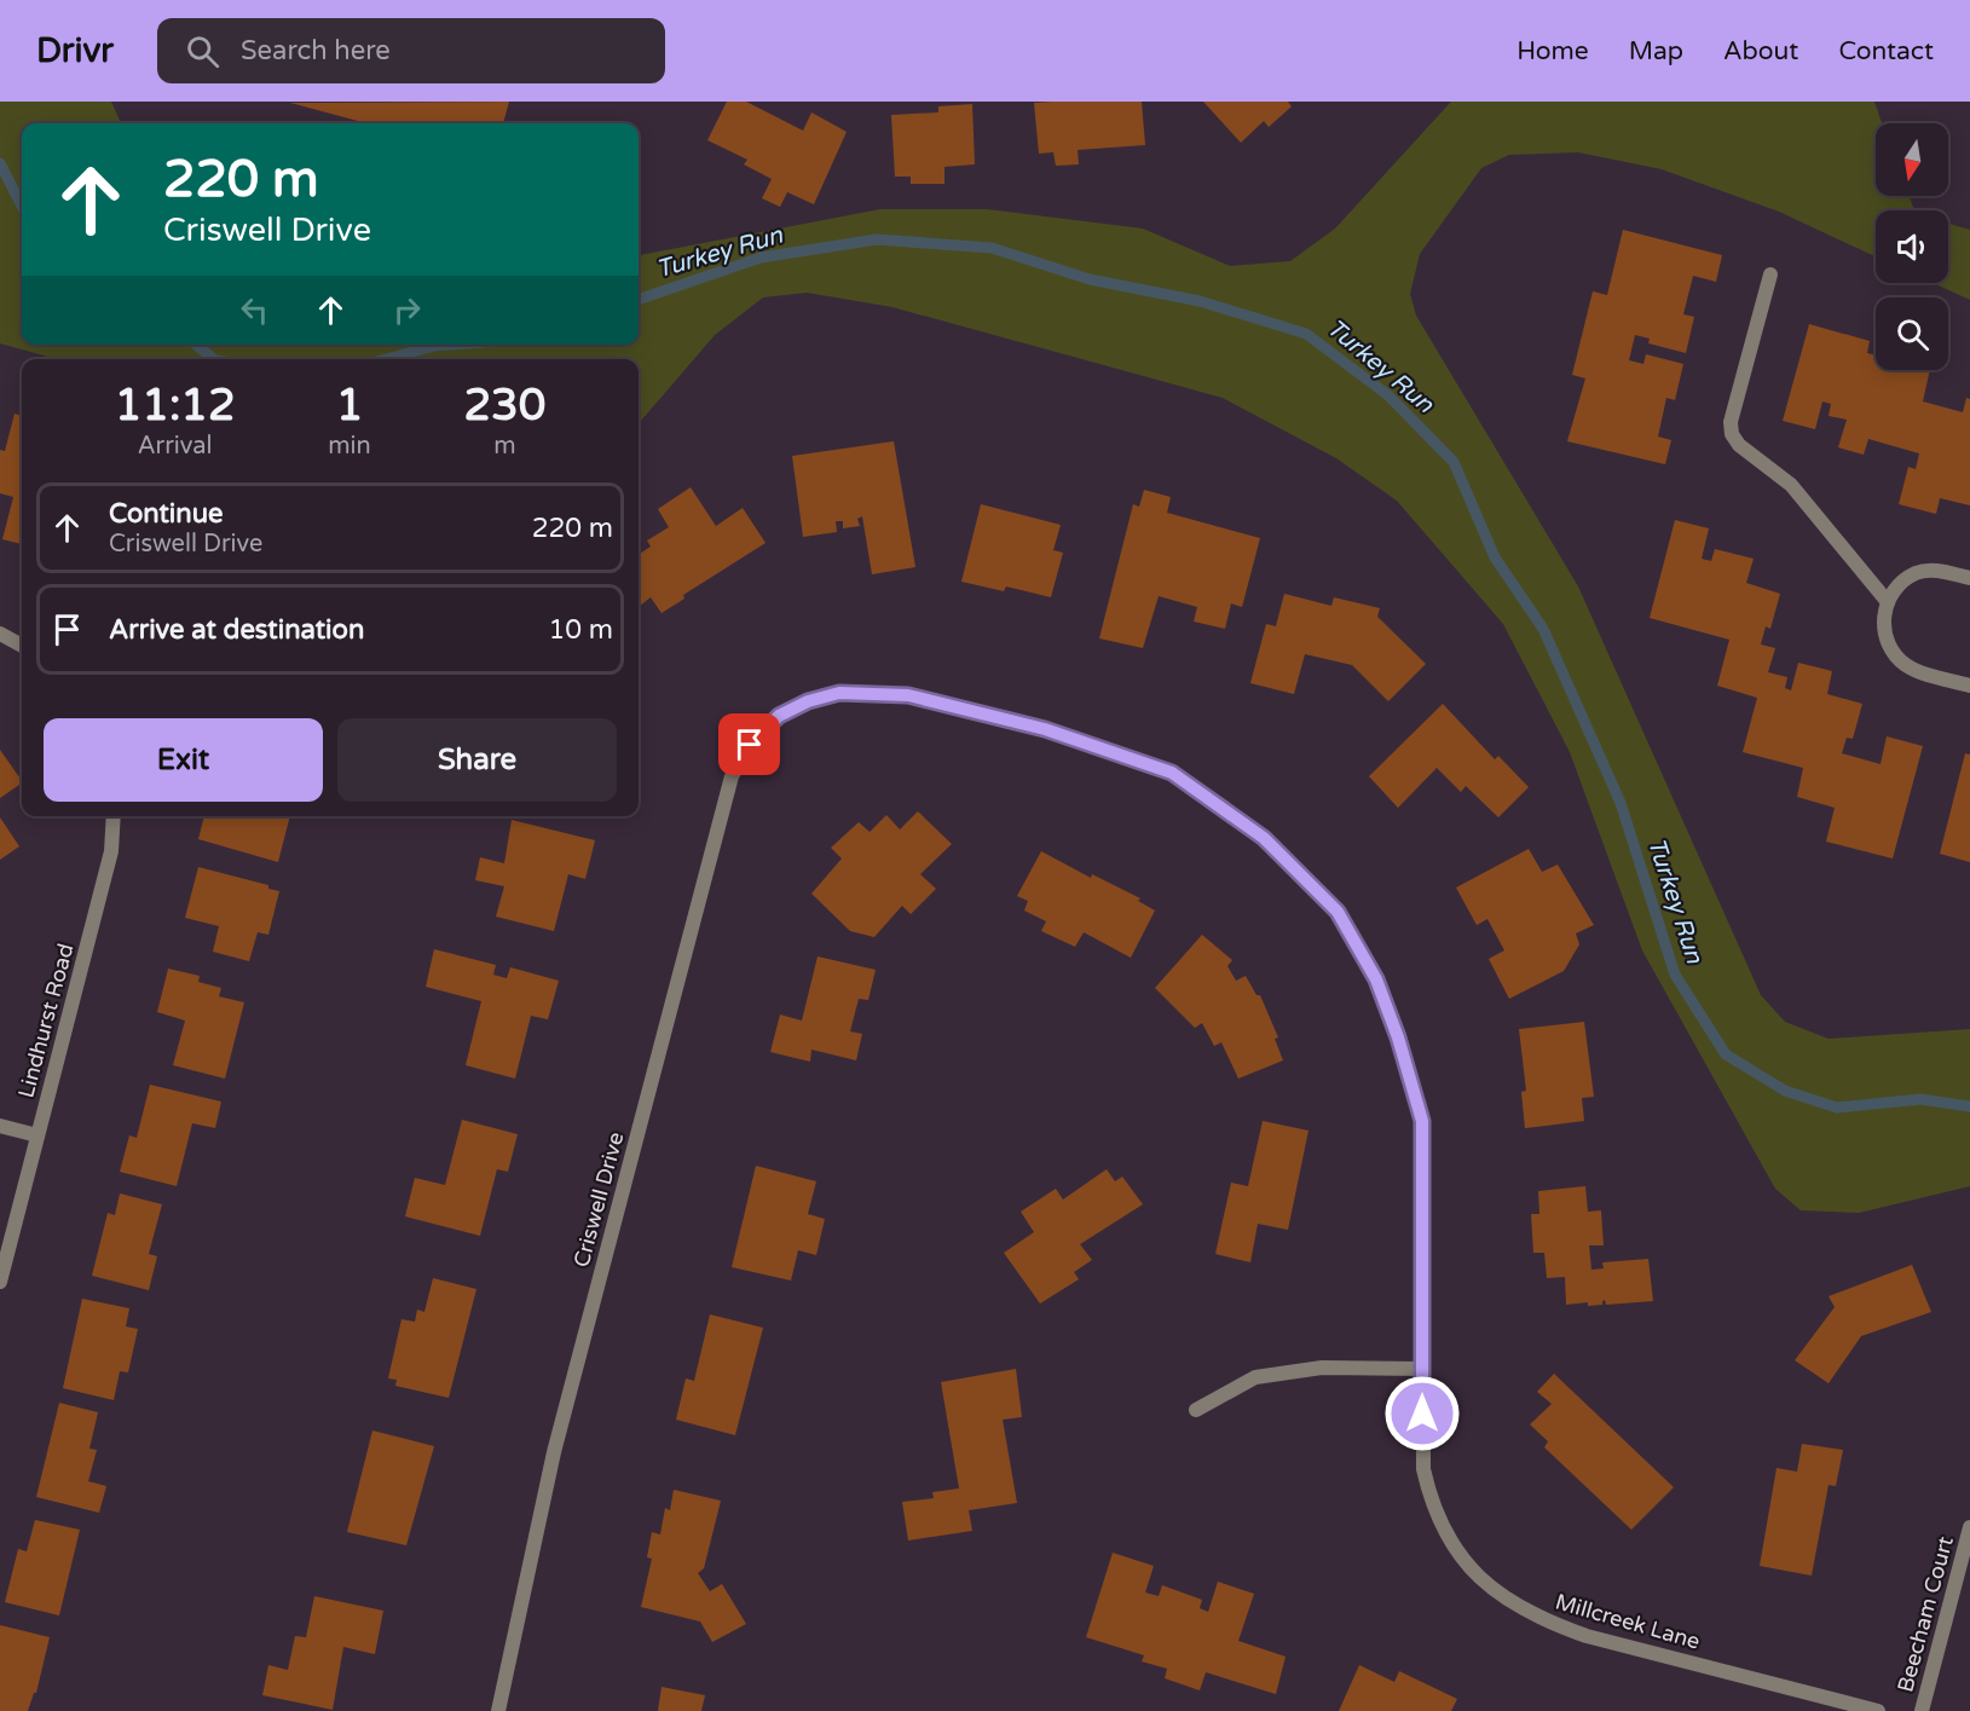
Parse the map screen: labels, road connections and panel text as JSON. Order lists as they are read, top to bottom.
{
  "streets": {
    "street": [
      "Lindhurst Road",
      "Criswell Drive",
      "Beecham Court",
      "Millcreek Lane"
    ]
  },
  "crossings": [
    ["Criswell Drive", "Millcreek Lane"]
  ],
  "water": ["Turkey Run"],
  "north": "bottom",
  "page": {
    "header": "Drivr",
    "search": "Search here",
    "nav": [
      "Home",
      "Map",
      "About",
      "Contact"
    ],
    "turn": ["220 m", "Criswell Drive"],
    "eta": [
      "11:12",
      "Arrival",
      "1",
      "min",
      "230",
      "m"
    ],
    "list": [
      {
        "name": "Continue",
        "note": "Criswell Drive",
        "value": "220 m"
      },
      {
        "name": "Arrive at destination",
        "value": "10 m"
      }
    ],
    "buttons": ["Exit", "Share"]
  }
}
